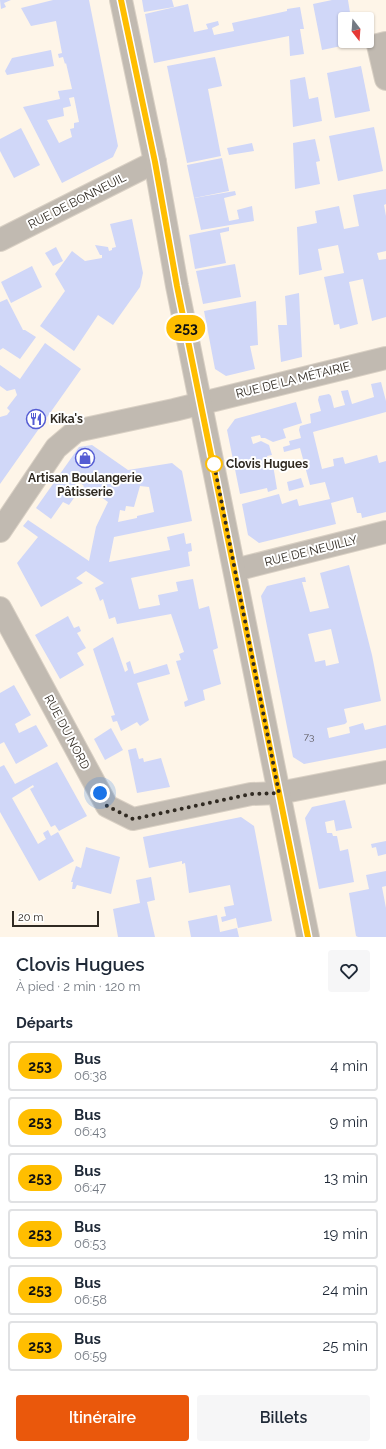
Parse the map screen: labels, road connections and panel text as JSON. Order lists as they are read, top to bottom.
{
  "streets": {
    "street": [
      "RUE DE BONNEUIL",
      "RUE DE LA MÉTAIRIE",
      "RUE DE NEUILLY",
      "RUE DU NORD"
    ]
  },
  "places": {
    "restaurant": ["Kika's"],
    "shop": ["Artisan Boulangerie Pâtisserie"],
    "other": ["Clovis Hugues"]
  },
  "lines": ["bus line 253"],
  "house_numbers": ["73"],
  "scale_bar": "20 m",
  "north": "bottom",
  "page": {
    "on_map": "253",
    "scale": "20 m",
    "heading": [
      ["Clovis Hugues", "À pied · 2 min · 120 m"],
      "Départs"
    ],
    "list": [
      {
        "mark": "253",
        "name": "Bus",
        "note": "06:38",
        "value": "4 min"
      },
      {
        "mark": "253",
        "name": "Bus",
        "note": "06:43",
        "value": "9 min"
      },
      {
        "mark": "253",
        "name": "Bus",
        "note": "06:47",
        "value": "13 min"
      },
      {
        "mark": "253",
        "name": "Bus",
        "note": "06:53",
        "value": "19 min"
      },
      {
        "mark": "253",
        "name": "Bus",
        "note": "06:58",
        "value": "24 min"
      },
      {
        "mark": "253",
        "name": "Bus",
        "note": "06:59",
        "value": "25 min"
      }
    ],
    "buttons": ["Itinéraire", "Billets"]
  }
}
